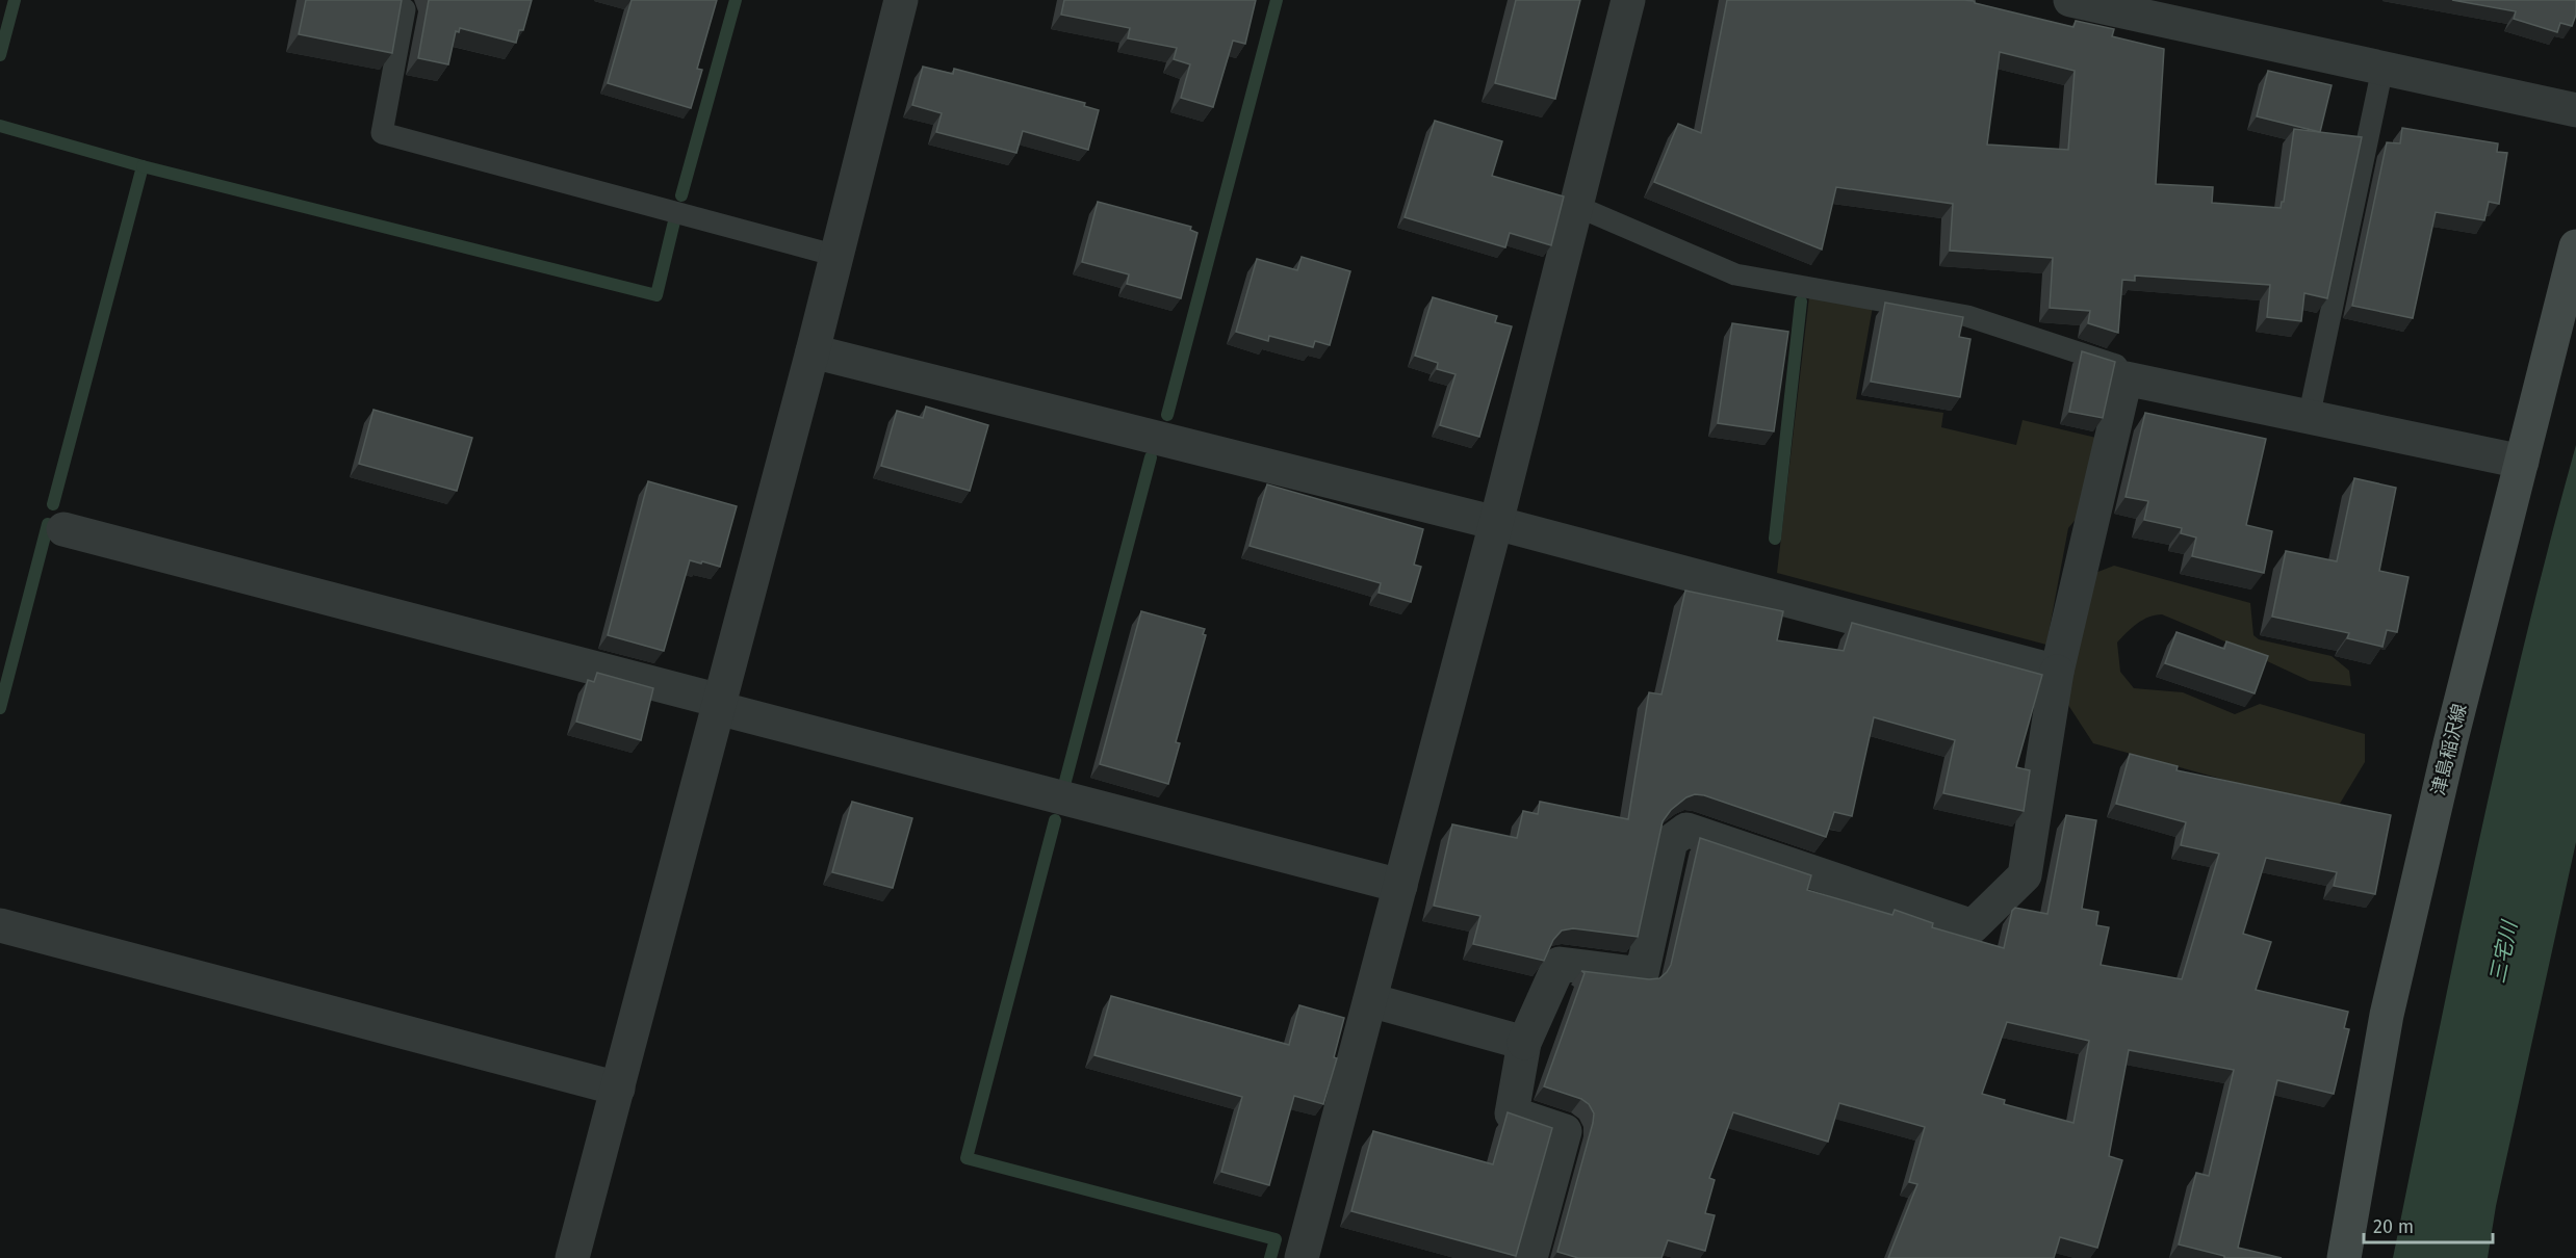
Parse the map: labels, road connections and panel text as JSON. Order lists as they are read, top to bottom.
{
  "streets": {
    "main road": ["津島稲沢線"]
  },
  "water": ["三宅川"],
  "scale_bar": "20 m"
}
